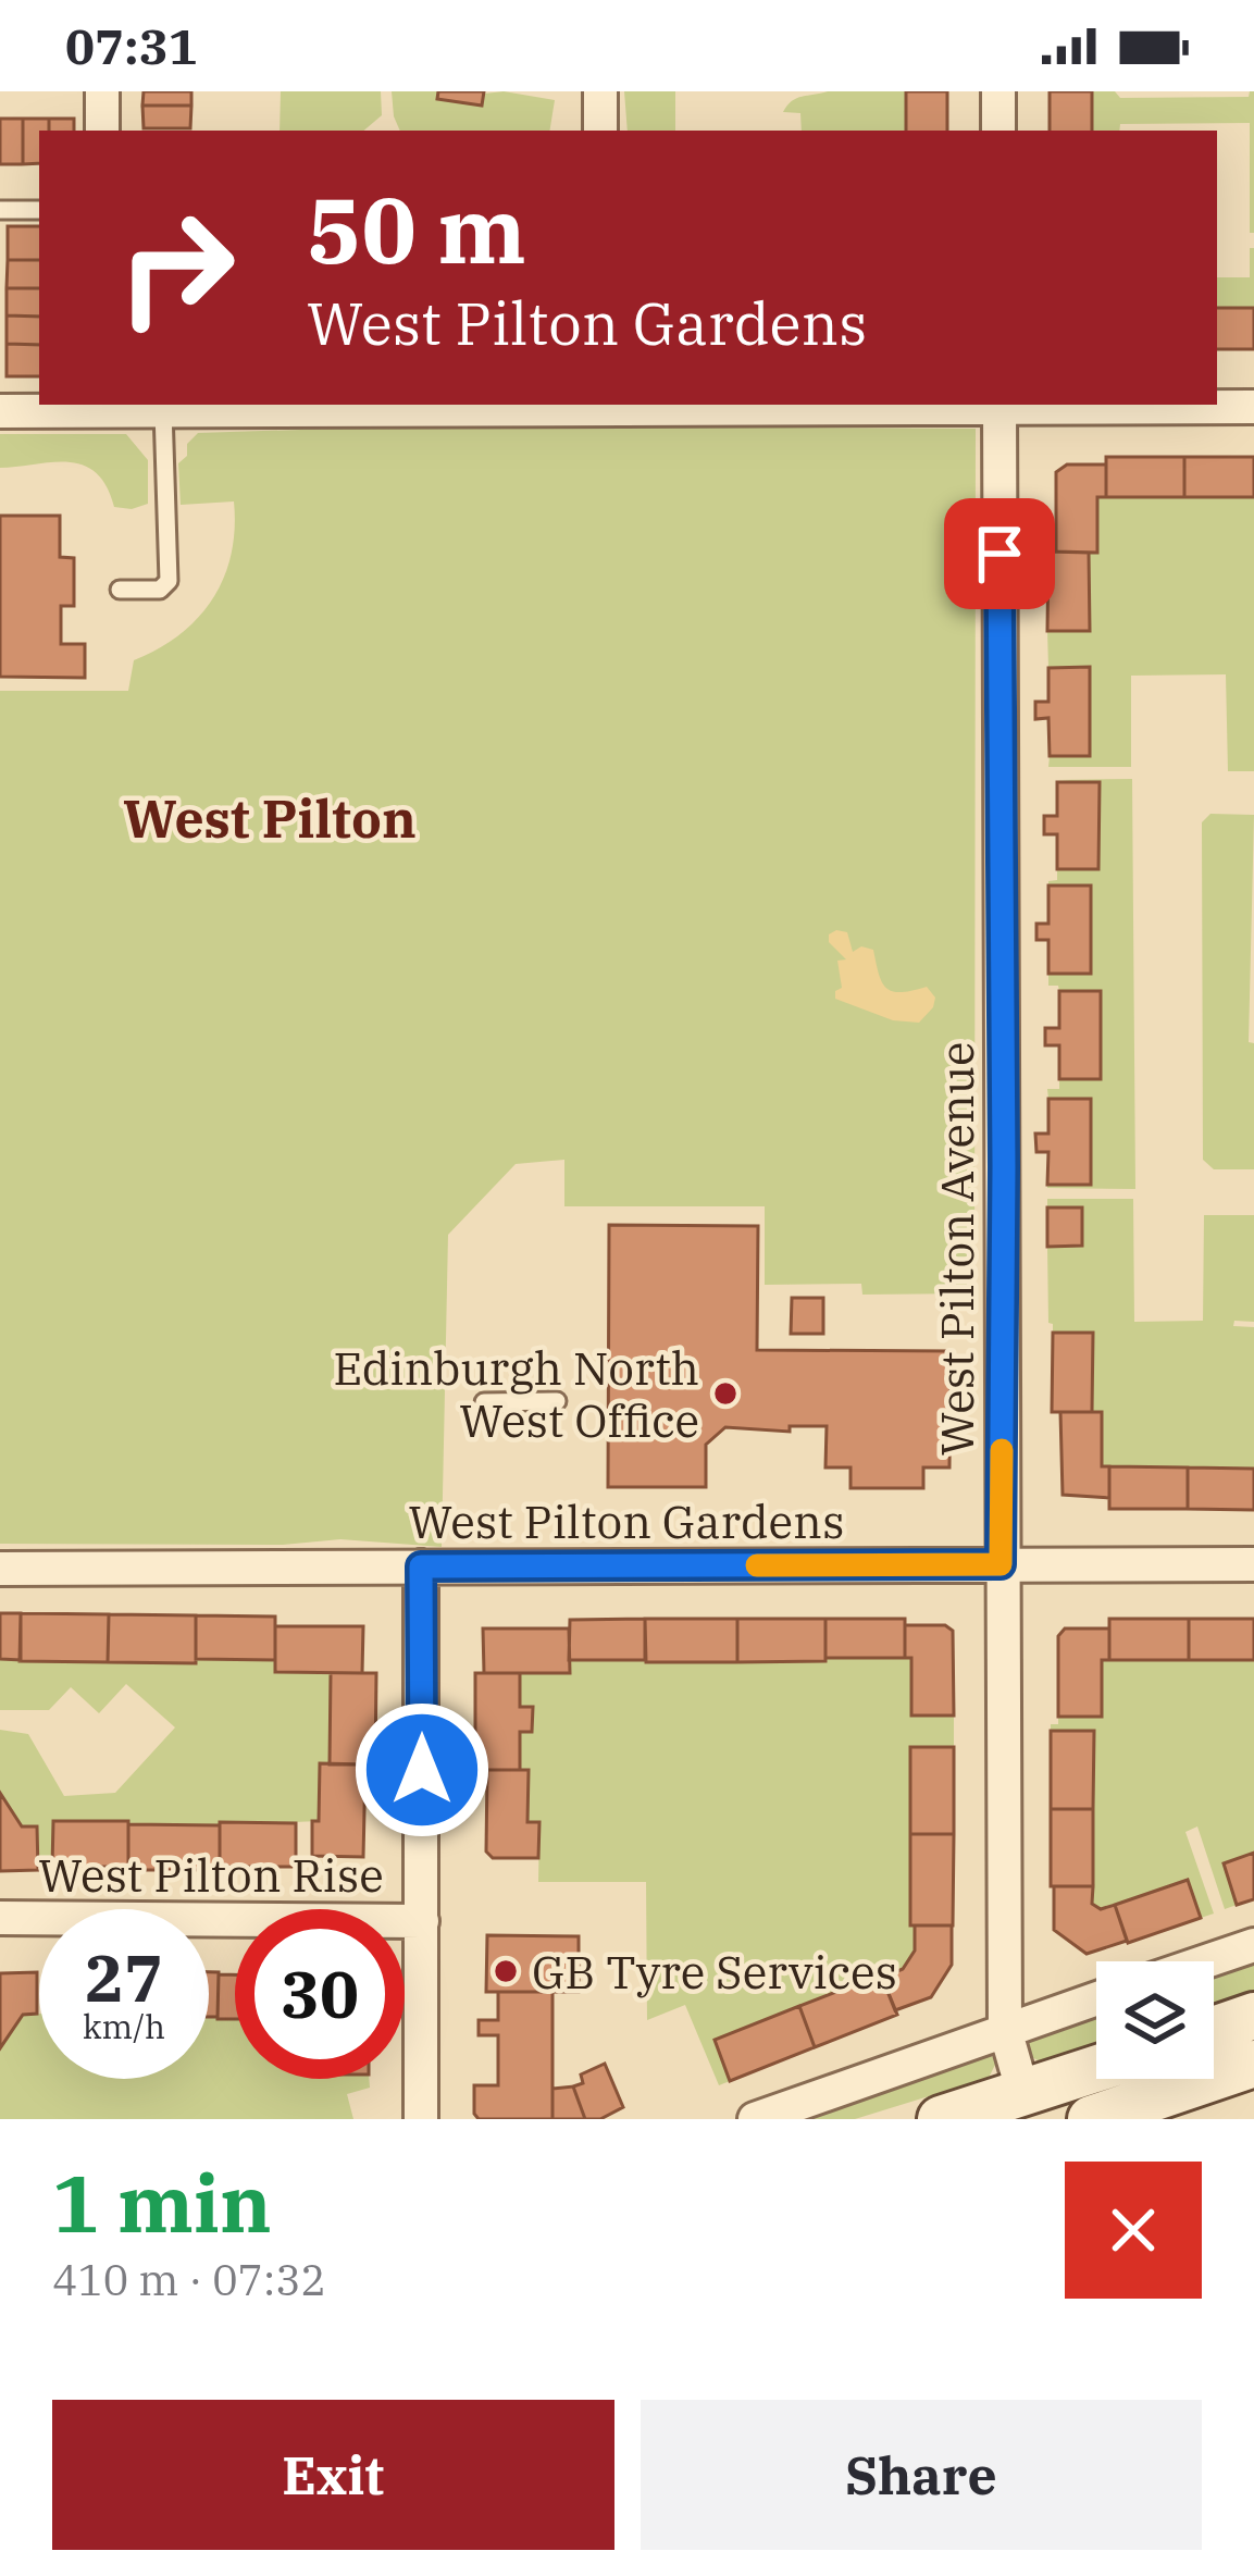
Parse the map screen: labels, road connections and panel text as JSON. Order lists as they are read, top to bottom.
{
  "streets": {
    "street": ["West Pilton Avenue", "West Pilton Gardens", "West Pilton Rise"]
  },
  "crossings": [
    ["West Pilton Avenue", "West Pilton Gardens"]
  ],
  "districts": ["West Pilton"],
  "places": ["Edinburgh North West Office", "GB Tyre Services"],
  "page": {
    "status": "07:31",
    "turn": ["50 m", "West Pilton Gardens"],
    "speed": "27 km/h",
    "limit": "30",
    "heading": ["1 min", "410 m · 07:32"],
    "buttons": ["Exit", "Share"]
  }
}
